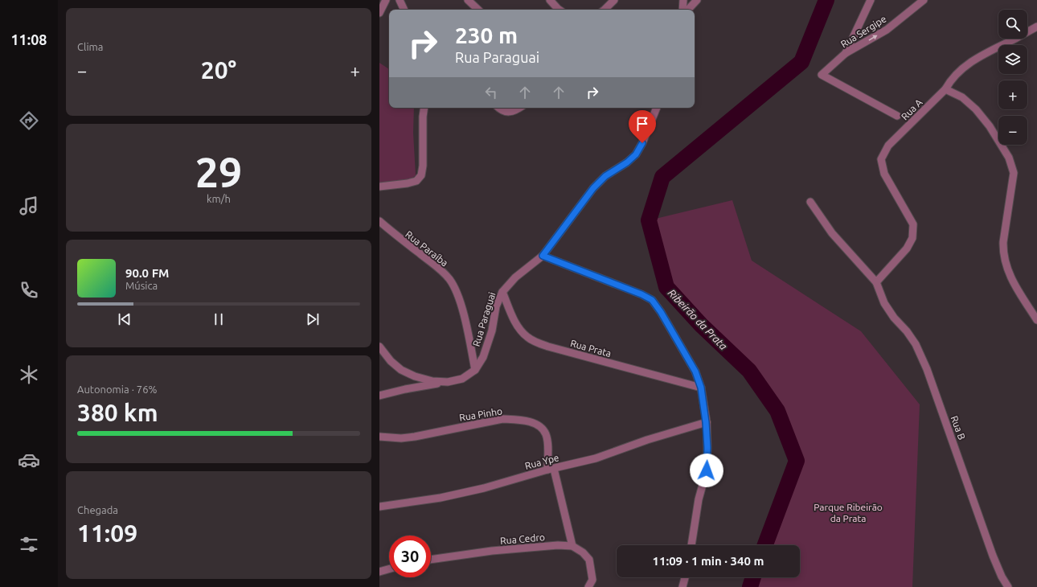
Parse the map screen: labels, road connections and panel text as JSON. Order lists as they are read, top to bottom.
{
  "streets": {
    "street": [
      "Rua Sergipe",
      "Rua A",
      "Rua Paraíba",
      "Rua Paraguai",
      "Rua Prata",
      "Rua Pinho",
      "Rua B",
      "Rua Ype",
      "Rua Cedro"
    ]
  },
  "crossings": [
    ["Rua A", "Rua B"],
    ["Rua Paraíba", "Rua Paraguai"],
    ["Rua Paraguai", "Rua Prata"],
    ["Rua Pinho", "Rua Ype"],
    ["Rua Pinho", "Rua Cedro"]
  ],
  "one_way": ["Rua Sergipe"],
  "water": ["Ribeirão da Prata"],
  "parks": ["Parque Ribeirão da Prata"],
  "page": {
    "tabs": "11:08",
    "tile": [
      "Clima",
      ["29", "km/h"],
      ["Autonomia · 76%", "380 km"],
      ["Chegada", "11:09"]
    ],
    "map_buttons": ["+", "−"],
    "turn": ["230 m", "Rua Paraguai"],
    "heat": ["−", "20°", "+"],
    "song": ["90.0 FM", "Música"],
    "limit": "30",
    "trip": "11:09 · 1 min · 340 m"
  }
}
